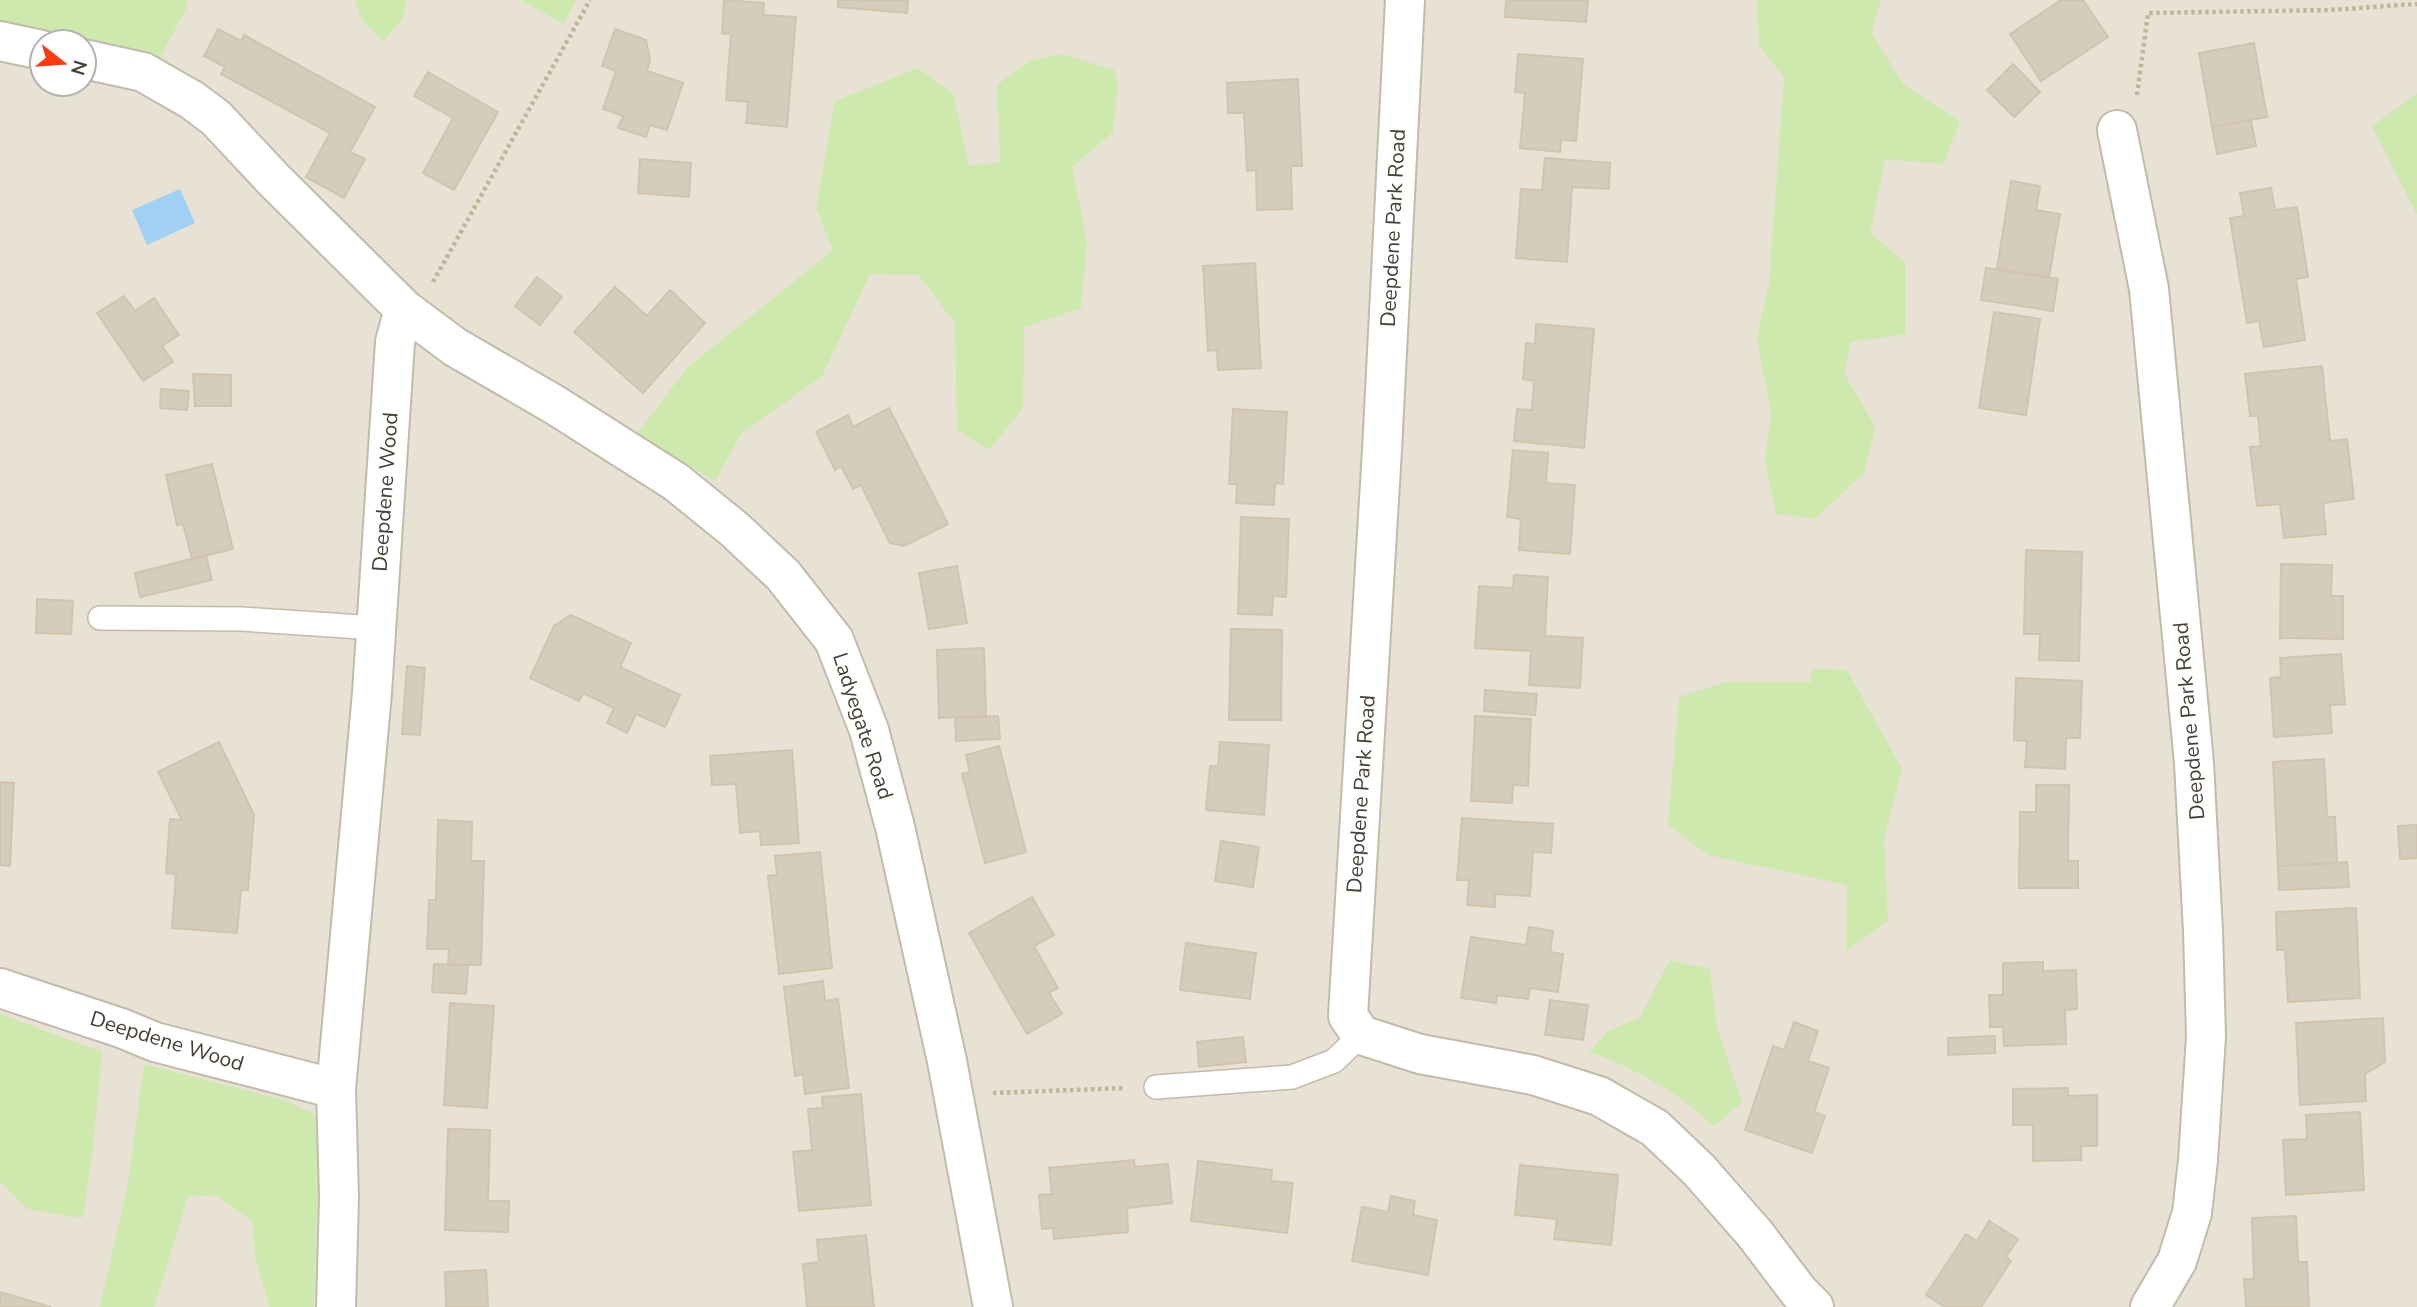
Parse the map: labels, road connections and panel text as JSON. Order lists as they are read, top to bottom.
{
  "streets": {
    "street": ["Deepdene Park Road", "Deepdene Wood", "Ladyegate Road"]
  },
  "crossings": [
    ["Deepdene Wood", "Ladyegate Road"]
  ],
  "north": "right"
}
